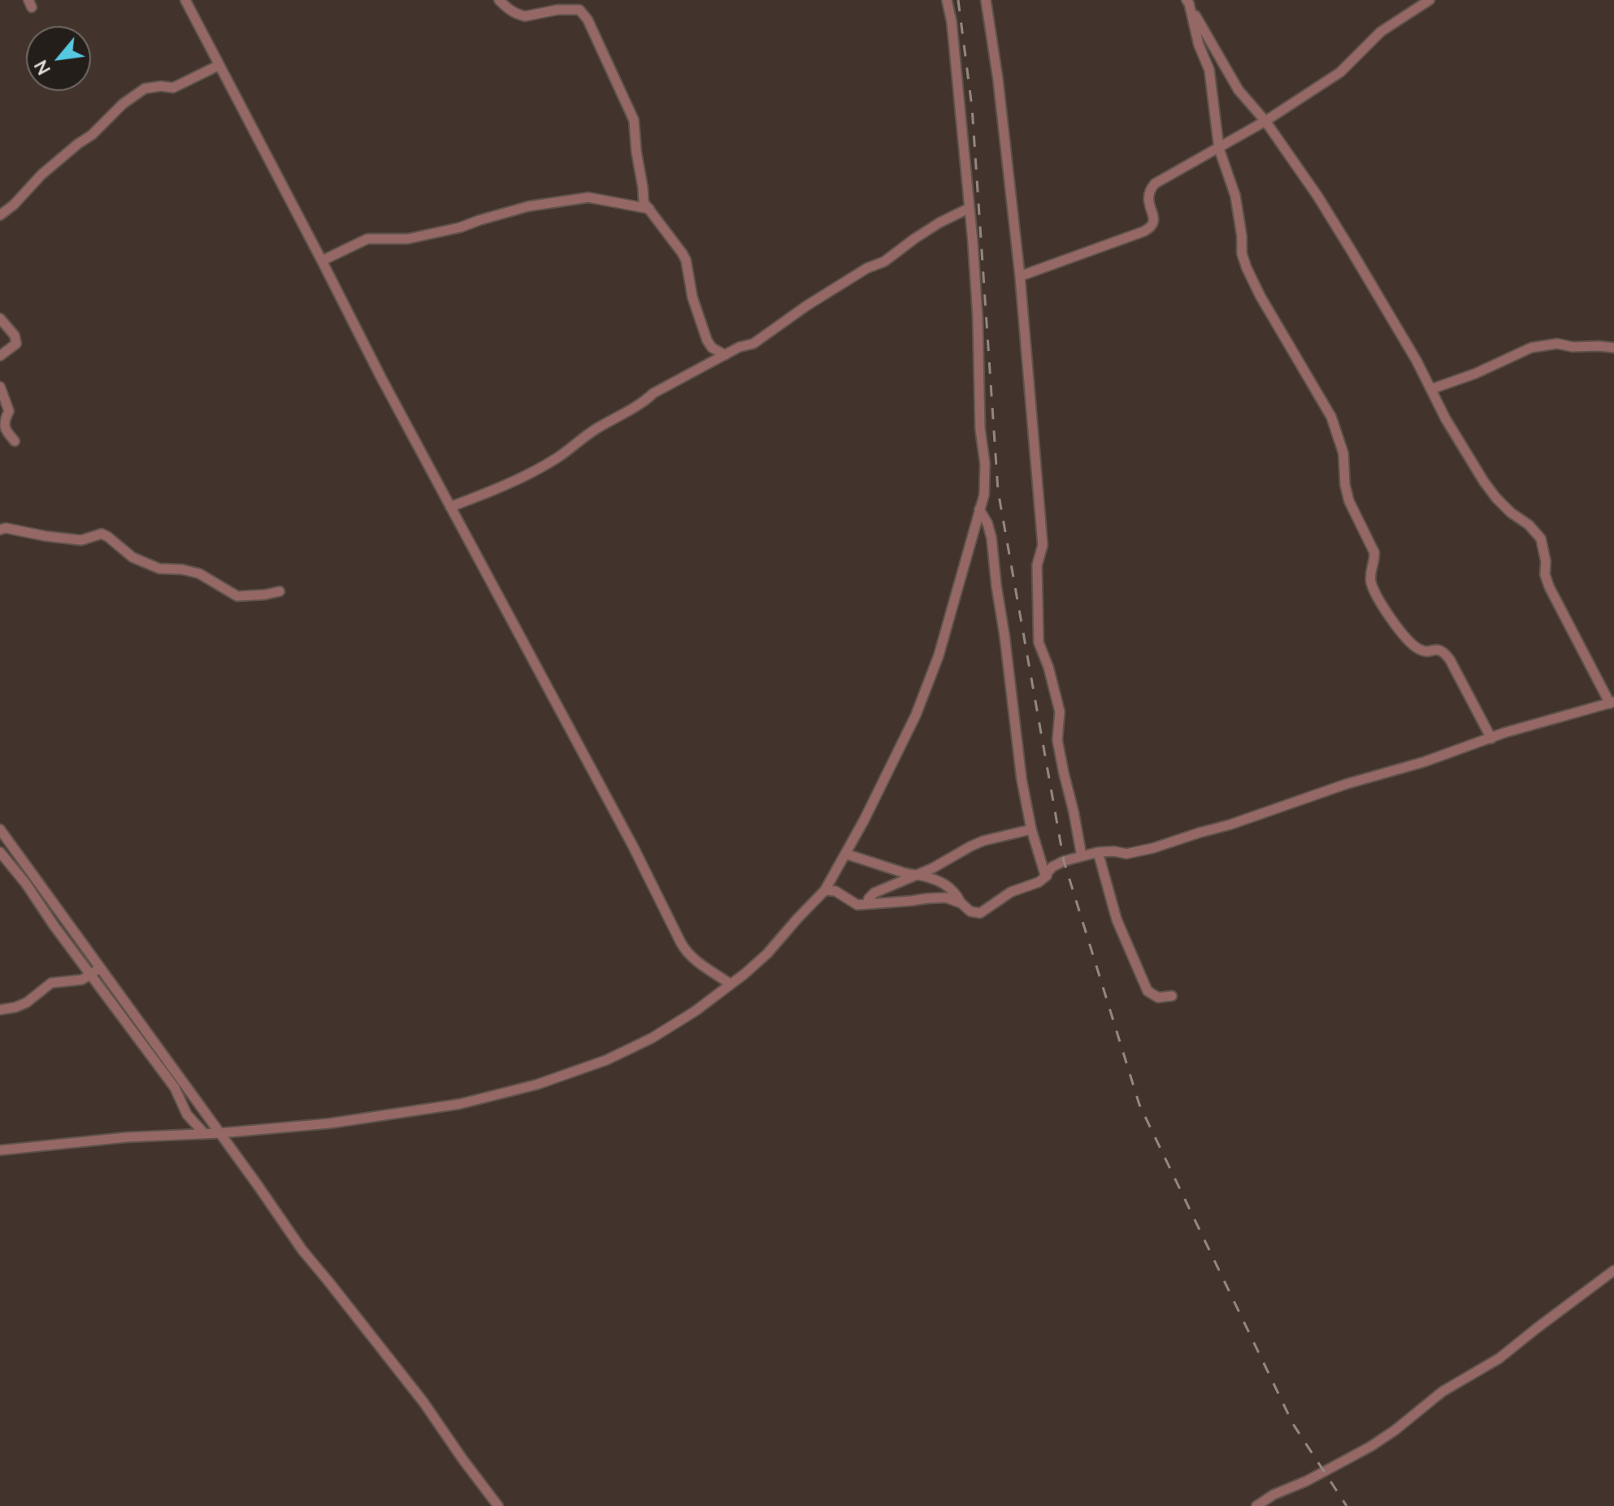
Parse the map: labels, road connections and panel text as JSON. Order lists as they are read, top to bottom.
{
  "north": "bottom left"
}
